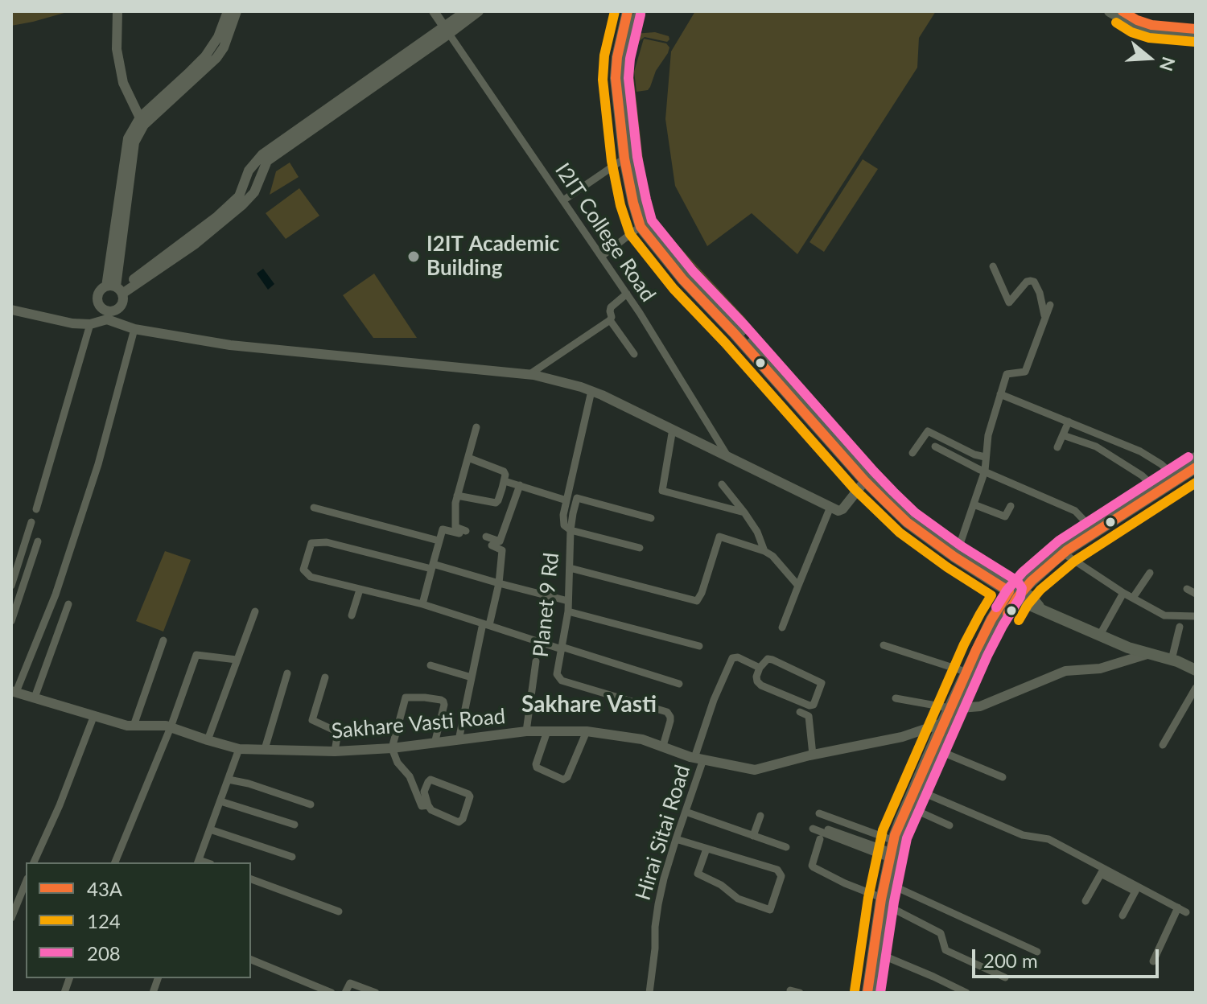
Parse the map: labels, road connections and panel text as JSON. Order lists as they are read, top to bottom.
{
  "streets": {
    "street": [
      "I2IT College Road",
      "Planet 9 Rd",
      "Sakhare Vasti Road",
      "Hirai Sitai Road"
    ]
  },
  "crossings": [
    ["Planet 9 Rd", "Sakhare Vasti Road"],
    ["Sakhare Vasti Road", "Hirai Sitai Road"]
  ],
  "districts": ["Sakhare Vasti"],
  "places": ["I2IT Academic Building"],
  "lines": ["transit line 43A", "transit line 124", "transit line 208"],
  "legend": ["43A", "124", "208"],
  "scale_bar": "200 m",
  "north": "right"
}
